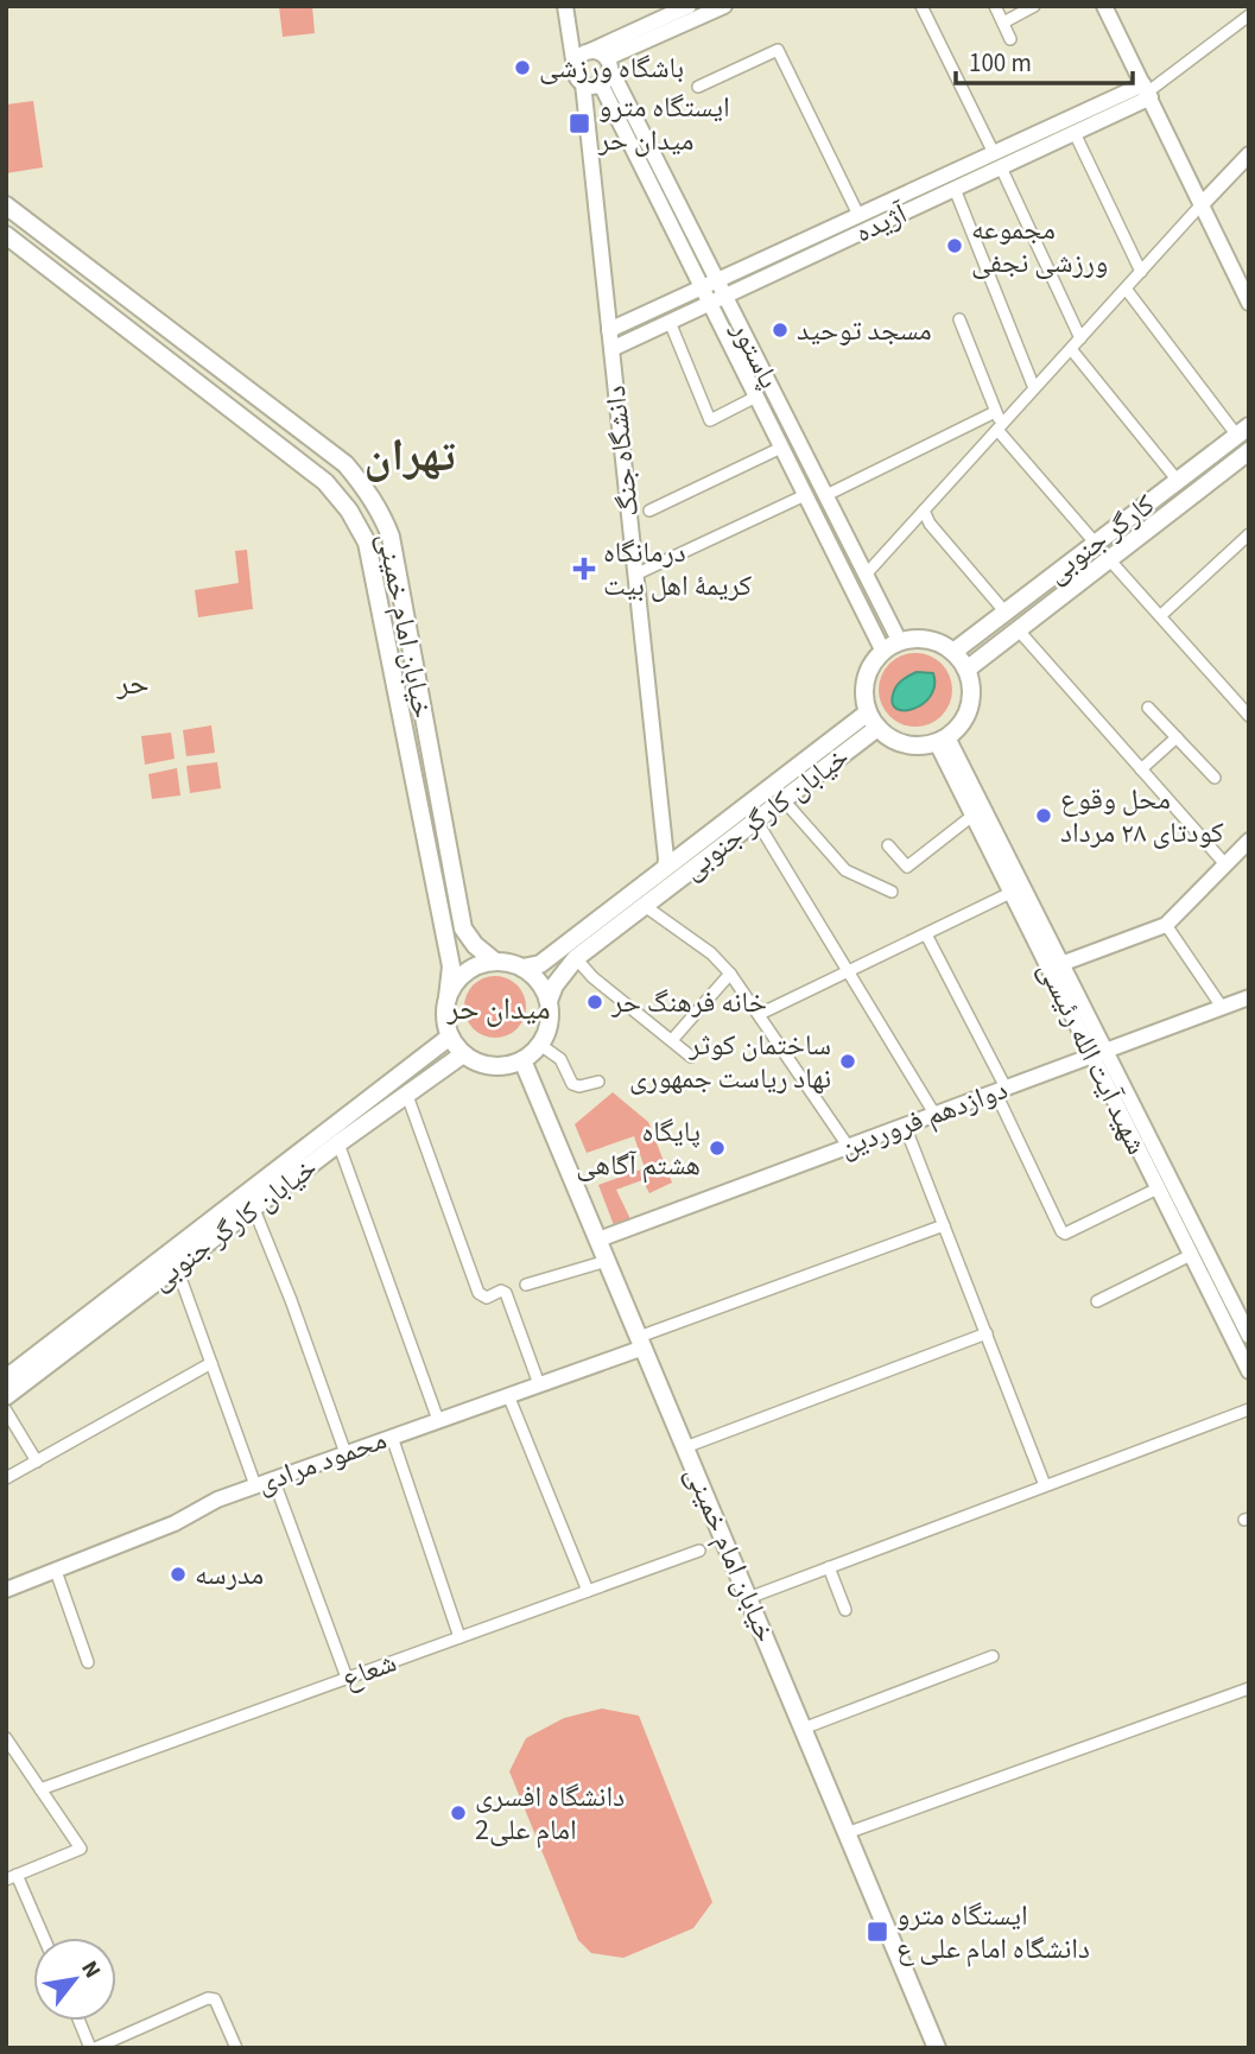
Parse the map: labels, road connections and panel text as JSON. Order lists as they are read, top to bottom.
{
  "streets": {
    "main road": [
      "آژیده",
      "پاستور",
      "دانشگاه جنگ",
      "کارگر جنوبی",
      "خیابان امام خمینی",
      "خیابان کارگر جنوبی",
      "شهید آیت الله رئیسی",
      "دوازدهم فروردین",
      "محمود مرادی"
    ],
    "street": ["شعاع"]
  },
  "crossings": [
    ["آژیده", "پاستور"],
    ["آژیده", "دانشگاه جنگ"],
    ["پاستور", "دانشگاه جنگ"],
    ["پاستور", "کارگر جنوبی"],
    ["پاستور", "خیابان کارگر جنوبی"],
    ["پاستور", "شهید آیت الله رئیسی"],
    ["دانشگاه جنگ", "خیابان کارگر جنوبی"],
    ["کارگر جنوبی", "خیابان کارگر جنوبی"],
    ["کارگر جنوبی", "شهید آیت الله رئیسی"],
    ["خیابان امام خمینی", "خیابان کارگر جنوبی"],
    ["خیابان امام خمینی", "دوازدهم فروردین"],
    ["خیابان امام خمینی", "محمود مرادی"],
    ["خیابان کارگر جنوبی", "شهید آیت الله رئیسی"],
    ["شهید آیت الله رئیسی", "دوازدهم فروردین"]
  ],
  "districts": ["تهران", "حر", "میدان حر"],
  "places": {
    "other": [
      "باشگاه ورزشی",
      "مجموعه ورزشی نجفی",
      "مسجد توحید",
      "محل وقوع کودتای ۲۸ مرداد",
      "خانه فرهنگ حر",
      "ساختمان کوثر نهاد ریاست جمهوری",
      "پایگاه هشتم آگاهی",
      "مدرسه",
      "دانشگاه افسری امام علی2"
    ],
    "transit": ["ایستگاه مترو میدان حر", "ایستگاه مترو دانشگاه امام علی ع"],
    "health": ["درمانگاه کریمهٔ اهل بیت"]
  },
  "scale_bar": "100 m",
  "north": "top right"
}
